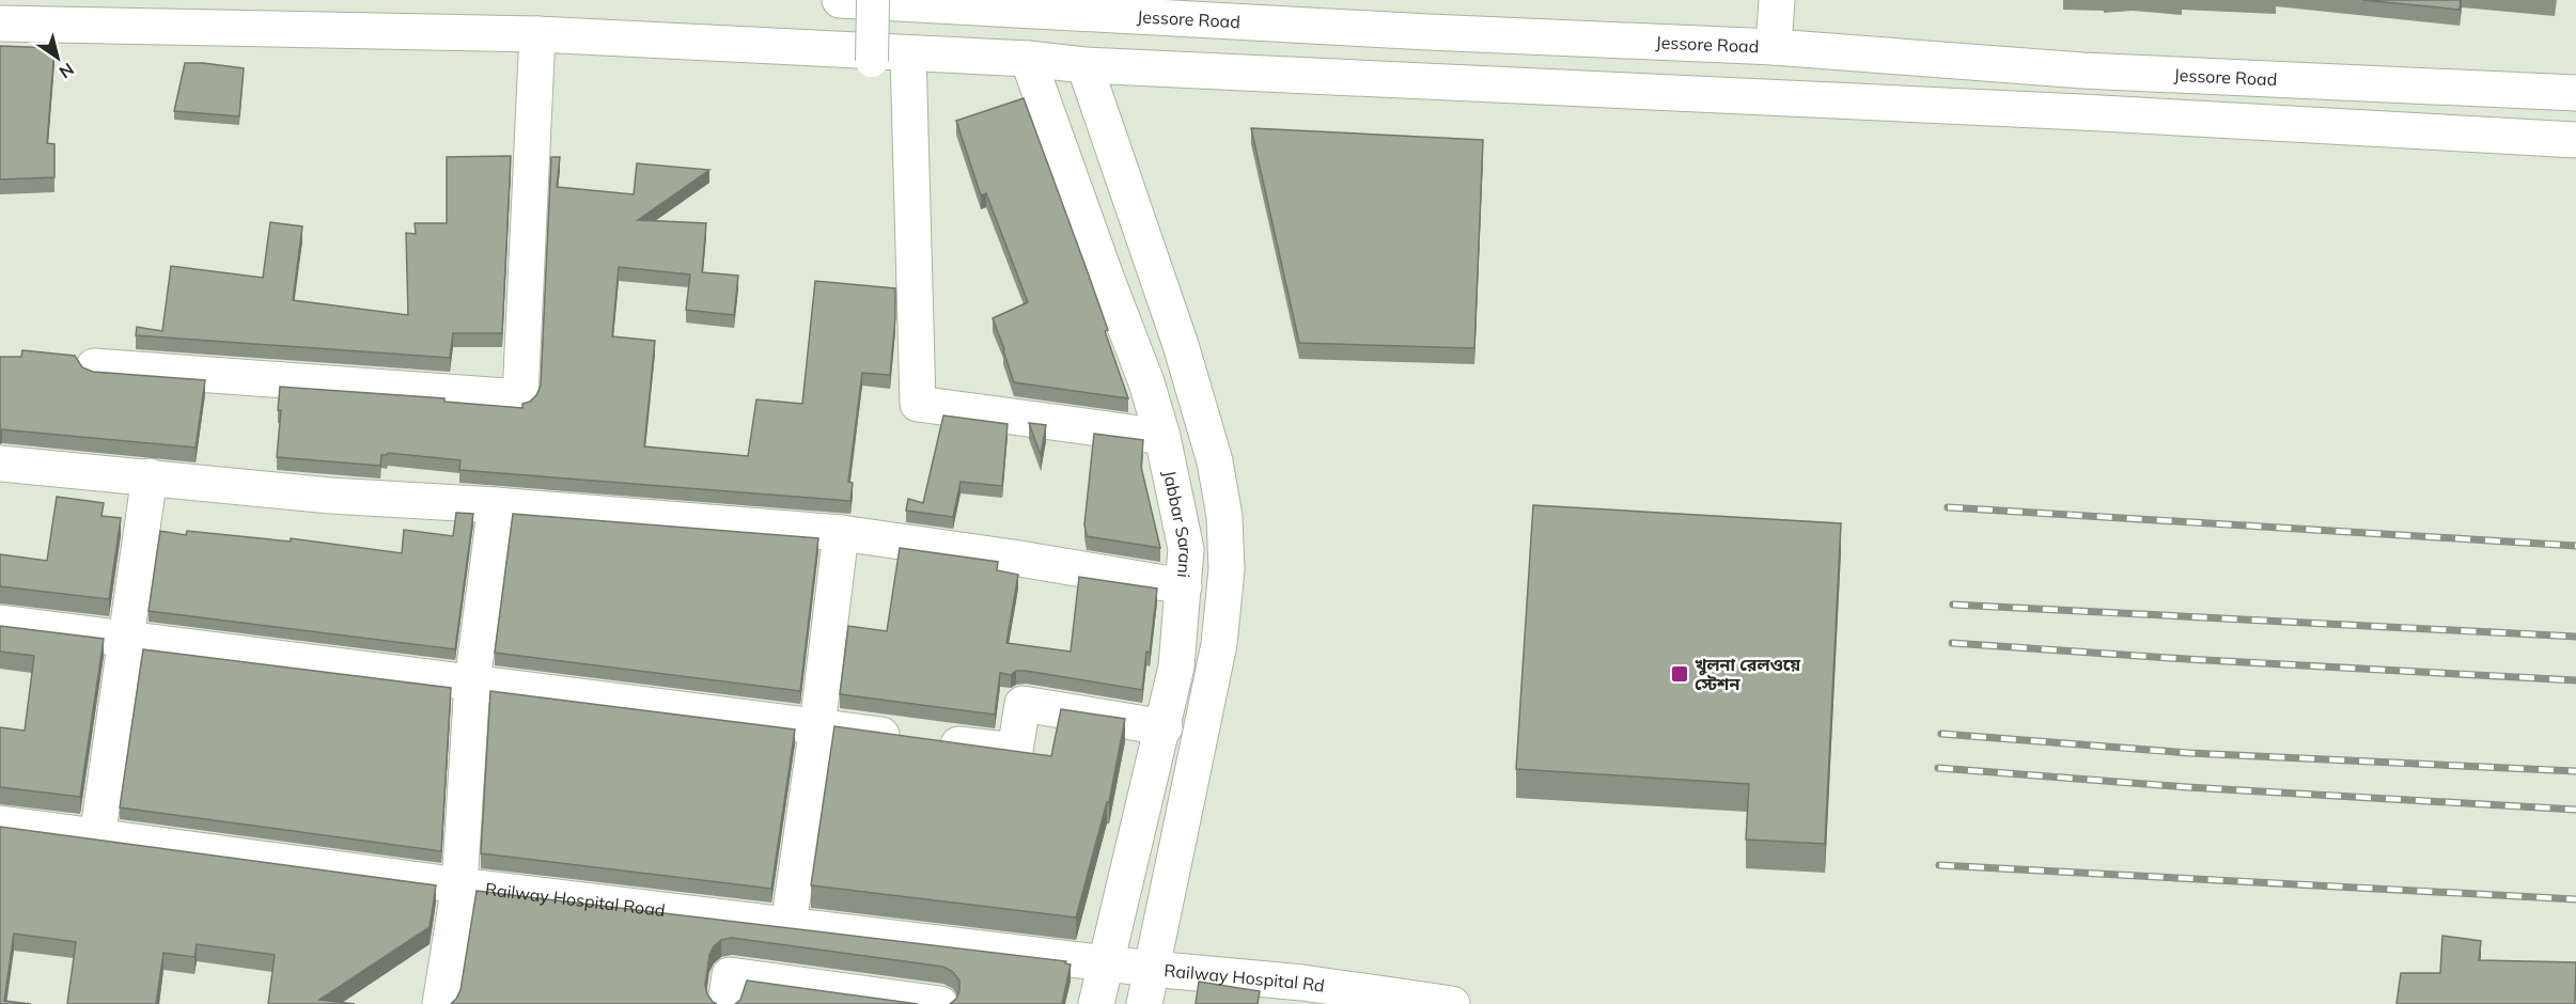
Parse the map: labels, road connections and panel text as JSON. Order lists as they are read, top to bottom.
{
  "streets": {
    "main road": [
      "Jessore Road",
      "Jabbar Sarani",
      "Railway Hospital Road",
      "Railway Hospital Rd"
    ]
  },
  "crossings": [
    ["Jessore Road", "Jabbar Sarani"],
    ["Jabbar Sarani", "Railway Hospital Road"],
    ["Railway Hospital Road", "Railway Hospital Rd"]
  ],
  "places": {
    "transit": ["খুলনা রেলওয়ে স্টেশন"]
  },
  "north": "bottom right"
}
